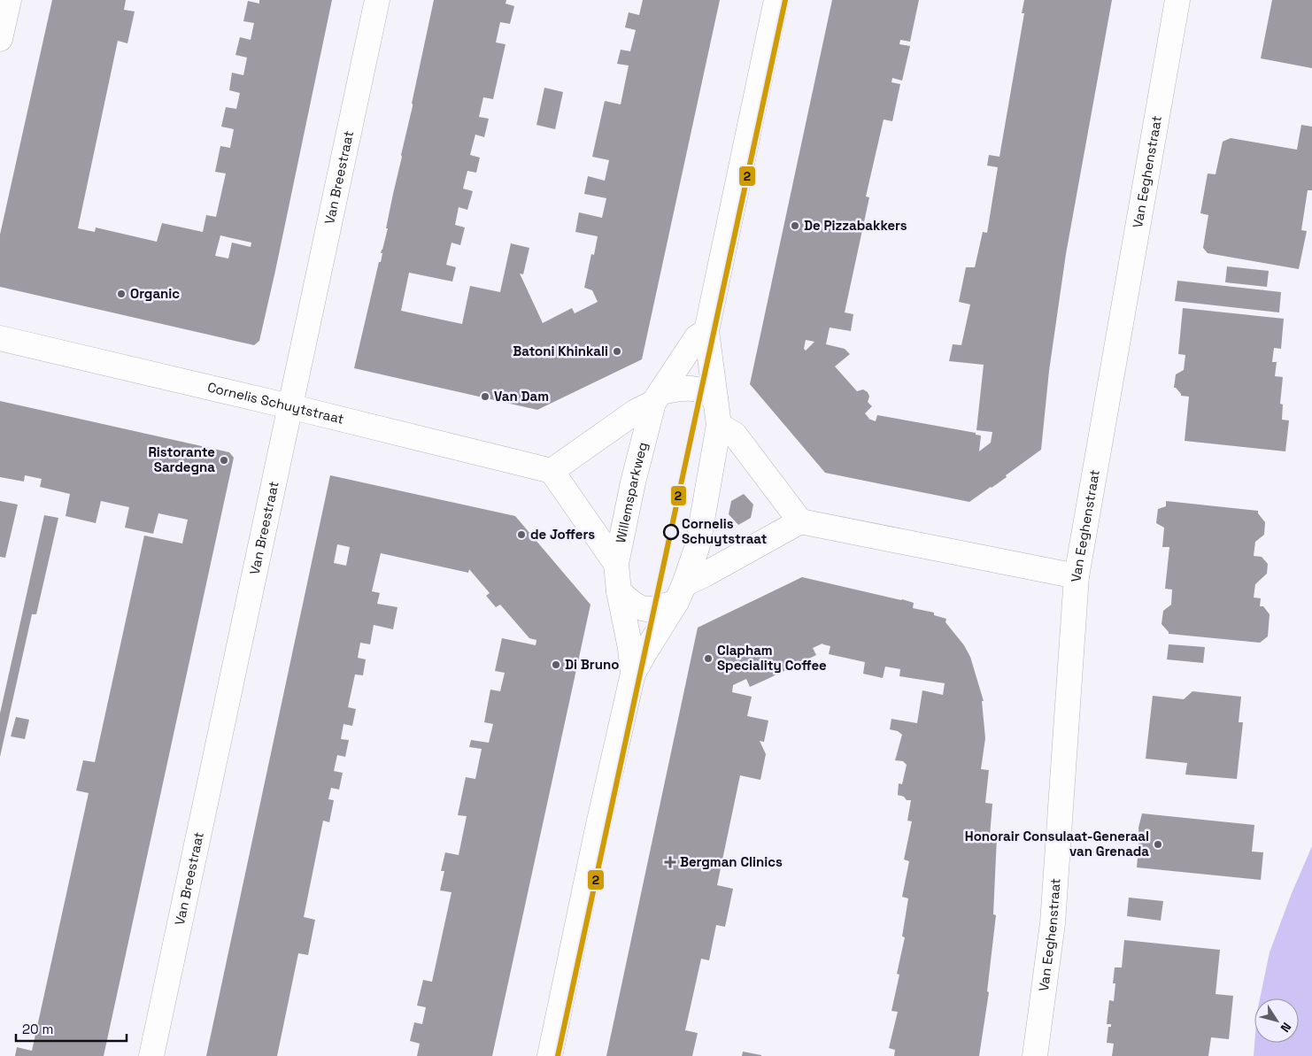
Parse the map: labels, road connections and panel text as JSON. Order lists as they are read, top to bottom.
{
  "streets": {
    "street": [
      "Van Eeghenstraat",
      "Van Breestraat",
      "Cornelis Schuytstraat",
      "Willemsparkweg"
    ]
  },
  "crossings": [
    ["Van Breestraat", "Cornelis Schuytstraat"]
  ],
  "places": {
    "other": [
      "De Pizzabakkers",
      "Organic",
      "Batoni Khinkali",
      "Van Dam",
      "Ristorante Sardegna",
      "Cornelis Schuytstraat",
      "de Joffers",
      "Clapham Speciality Coffee",
      "Di Bruno",
      "Honorair Consulaat-Generaal van Grenada"
    ],
    "health": ["Bergman Clinics"]
  },
  "lines": ["transit line 2"],
  "scale_bar": "20 m",
  "north": "bottom right"
}
